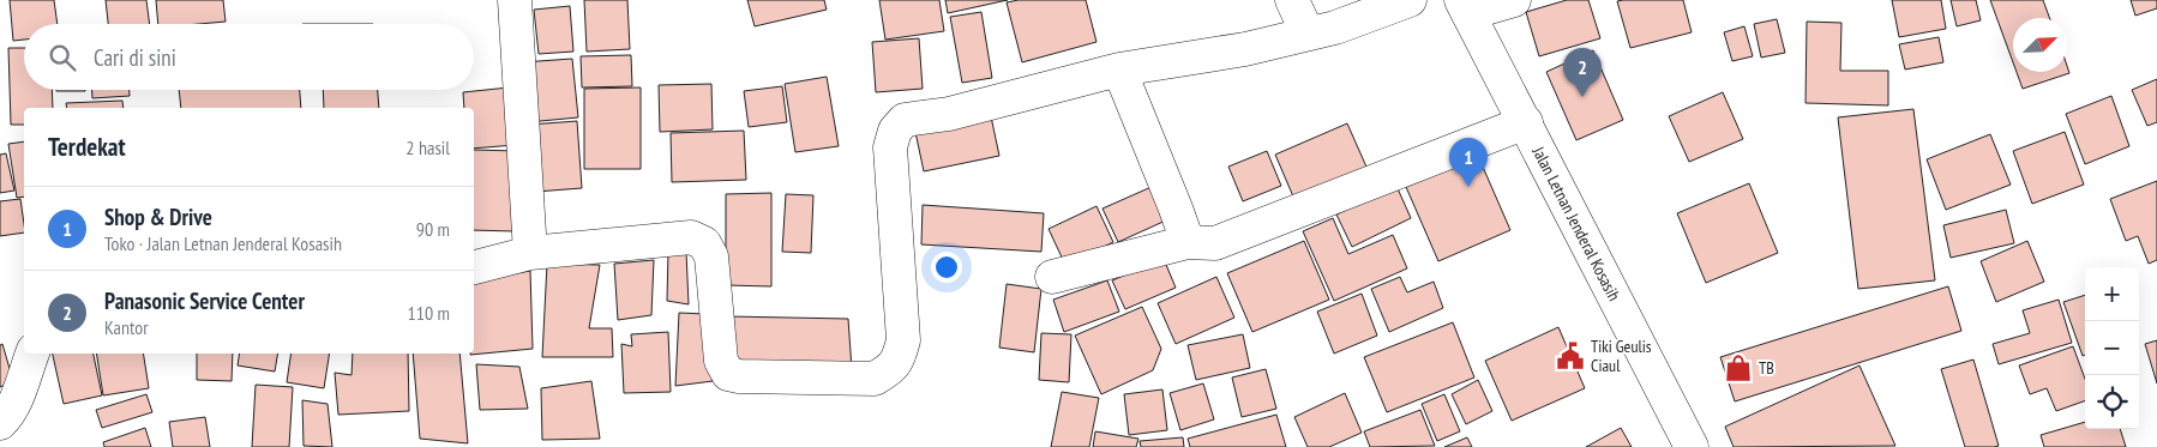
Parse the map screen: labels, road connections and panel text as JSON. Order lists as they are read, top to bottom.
{
  "streets": {
    "main road": ["Jalan Letnan Jenderal Kosasih"]
  },
  "places": {
    "public building": ["Tiki Geulis Ciaul"],
    "shop": ["TB"]
  },
  "north": "top right",
  "page": {
    "search": "Cari di sini",
    "pins": ["2", "1"],
    "heading": ["Terdekat", "2 hasil"],
    "list": [
      {
        "mark": "1",
        "name": "Shop & Drive",
        "note": "Toko · Jalan Letnan Jenderal Kosasih",
        "value": "90 m"
      },
      {
        "mark": "2",
        "name": "Panasonic Service Center",
        "note": "Kantor",
        "value": "110 m"
      }
    ],
    "map_buttons": ["+", "−"]
  }
}
